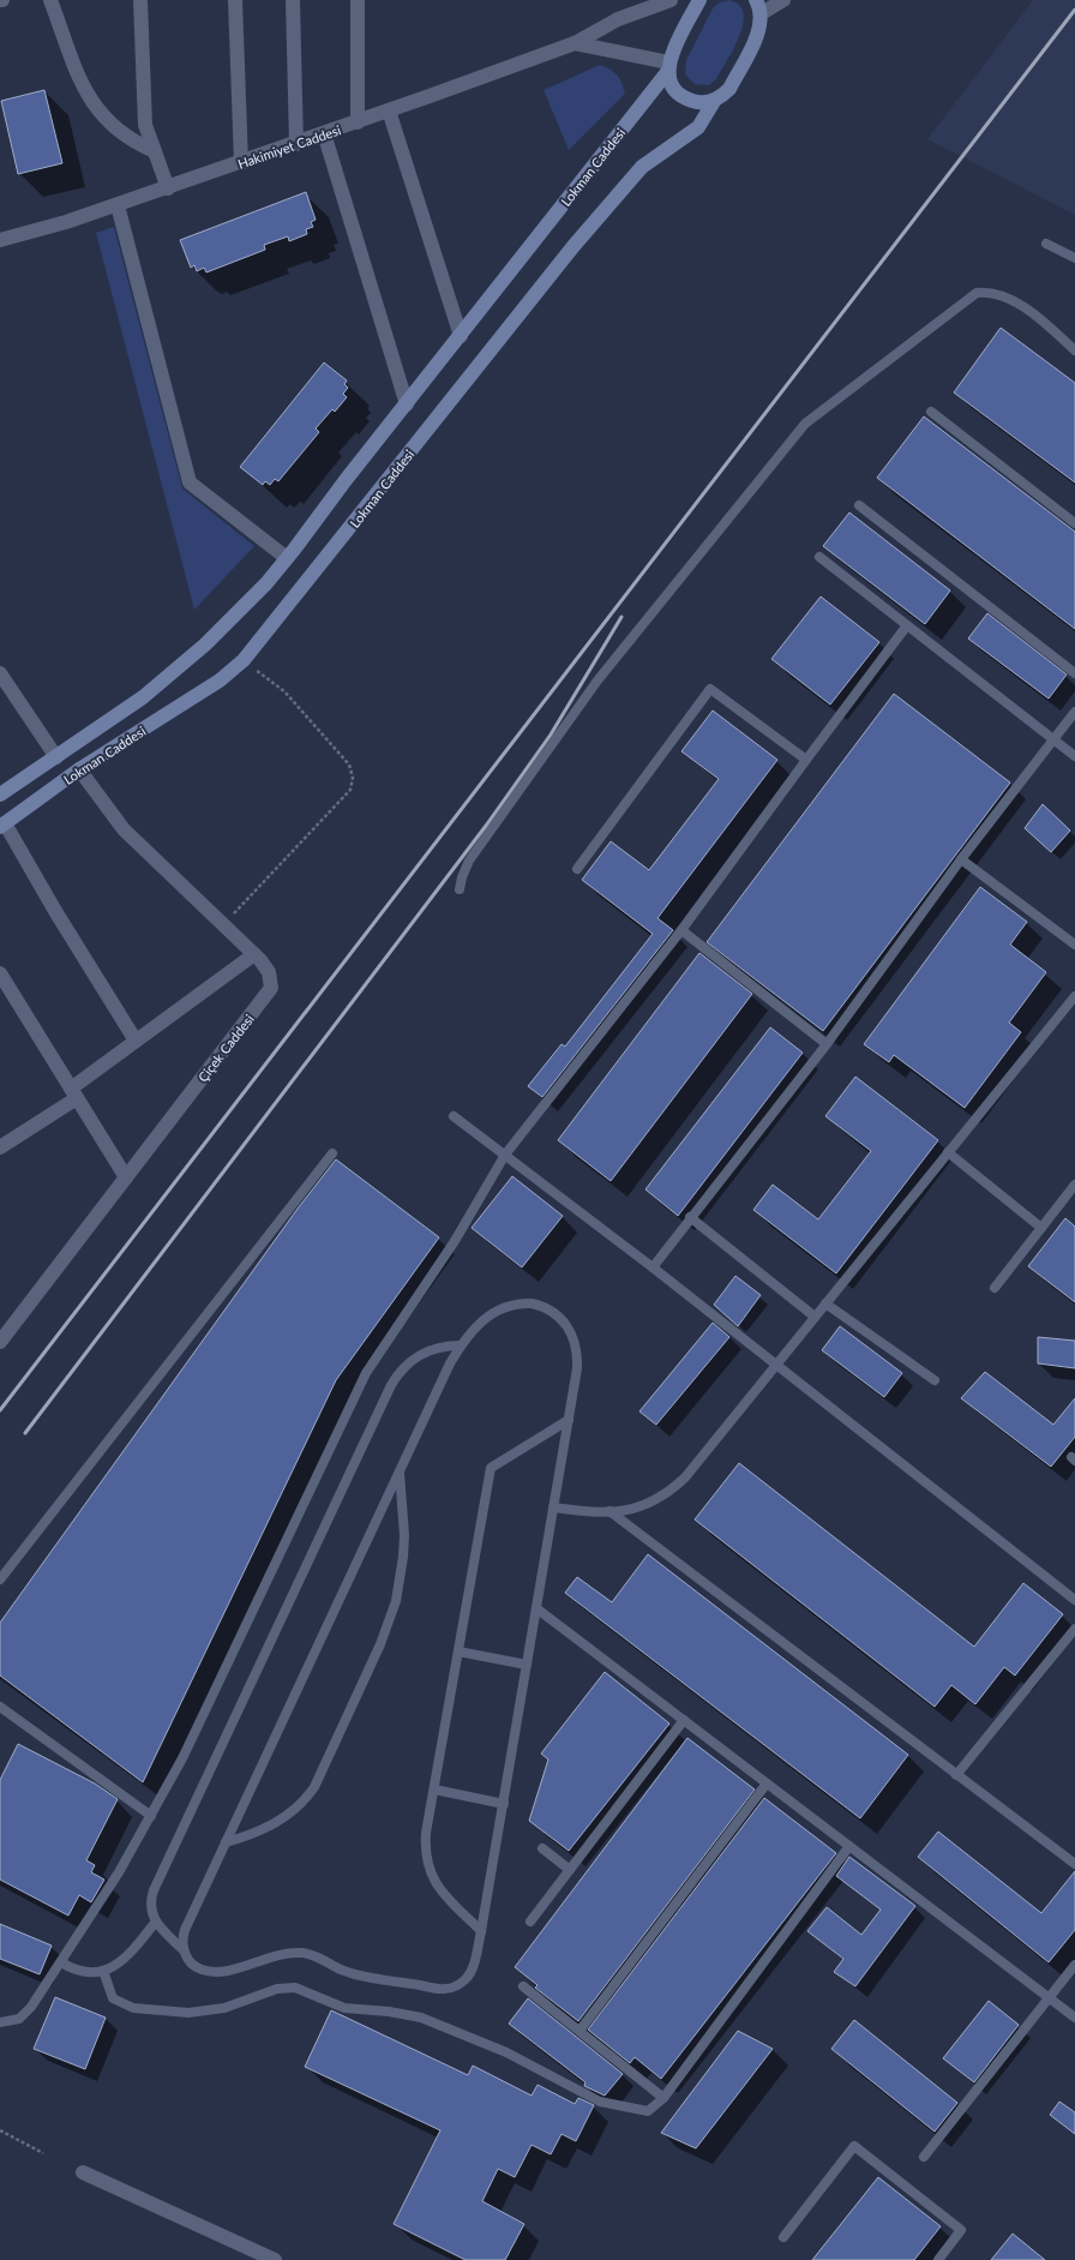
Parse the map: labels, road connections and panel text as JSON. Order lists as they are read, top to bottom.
{
  "streets": {
    "street": ["Hakimiyet Caddesi", "Lokman Caddesi", "Çiçek Caddesi"]
  },
  "crossings": [
    ["Lokman Caddesi", "Çiçek Caddesi"]
  ]
}
